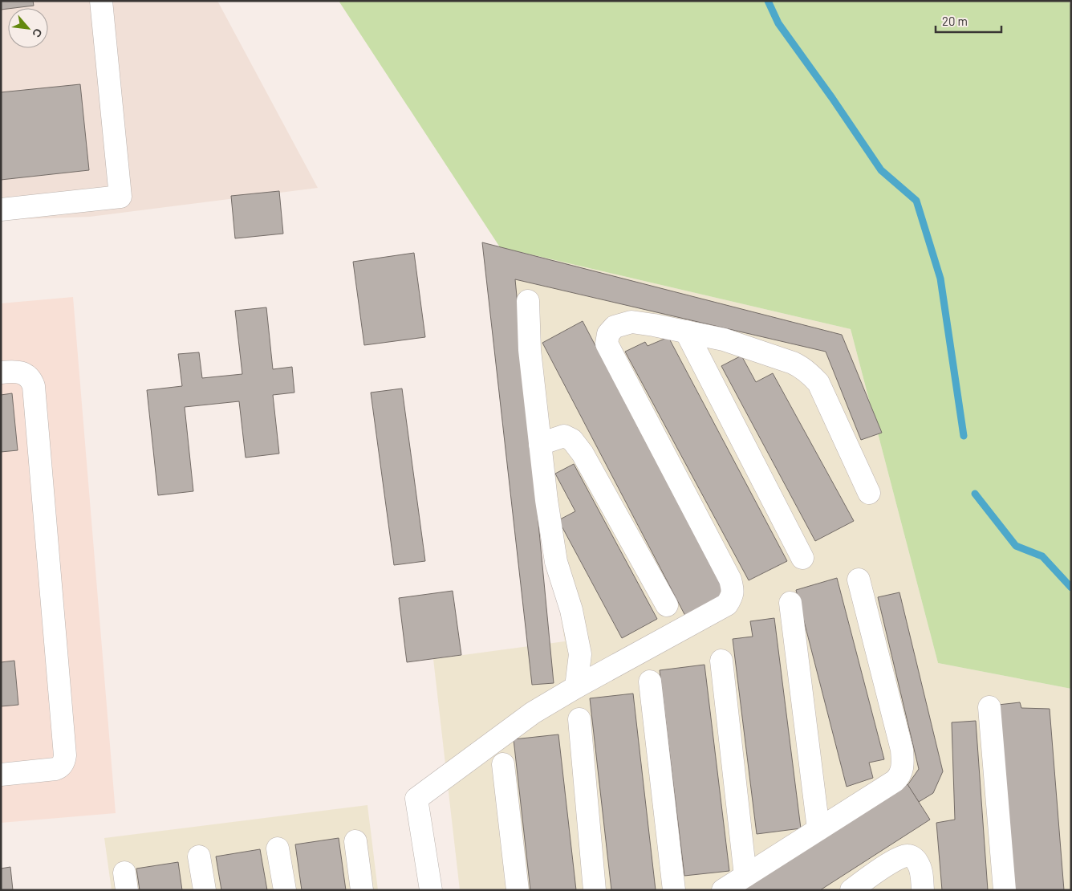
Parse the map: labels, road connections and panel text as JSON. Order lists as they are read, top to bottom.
{
  "scale_bar": "20 m",
  "north": "bottom right"
}
